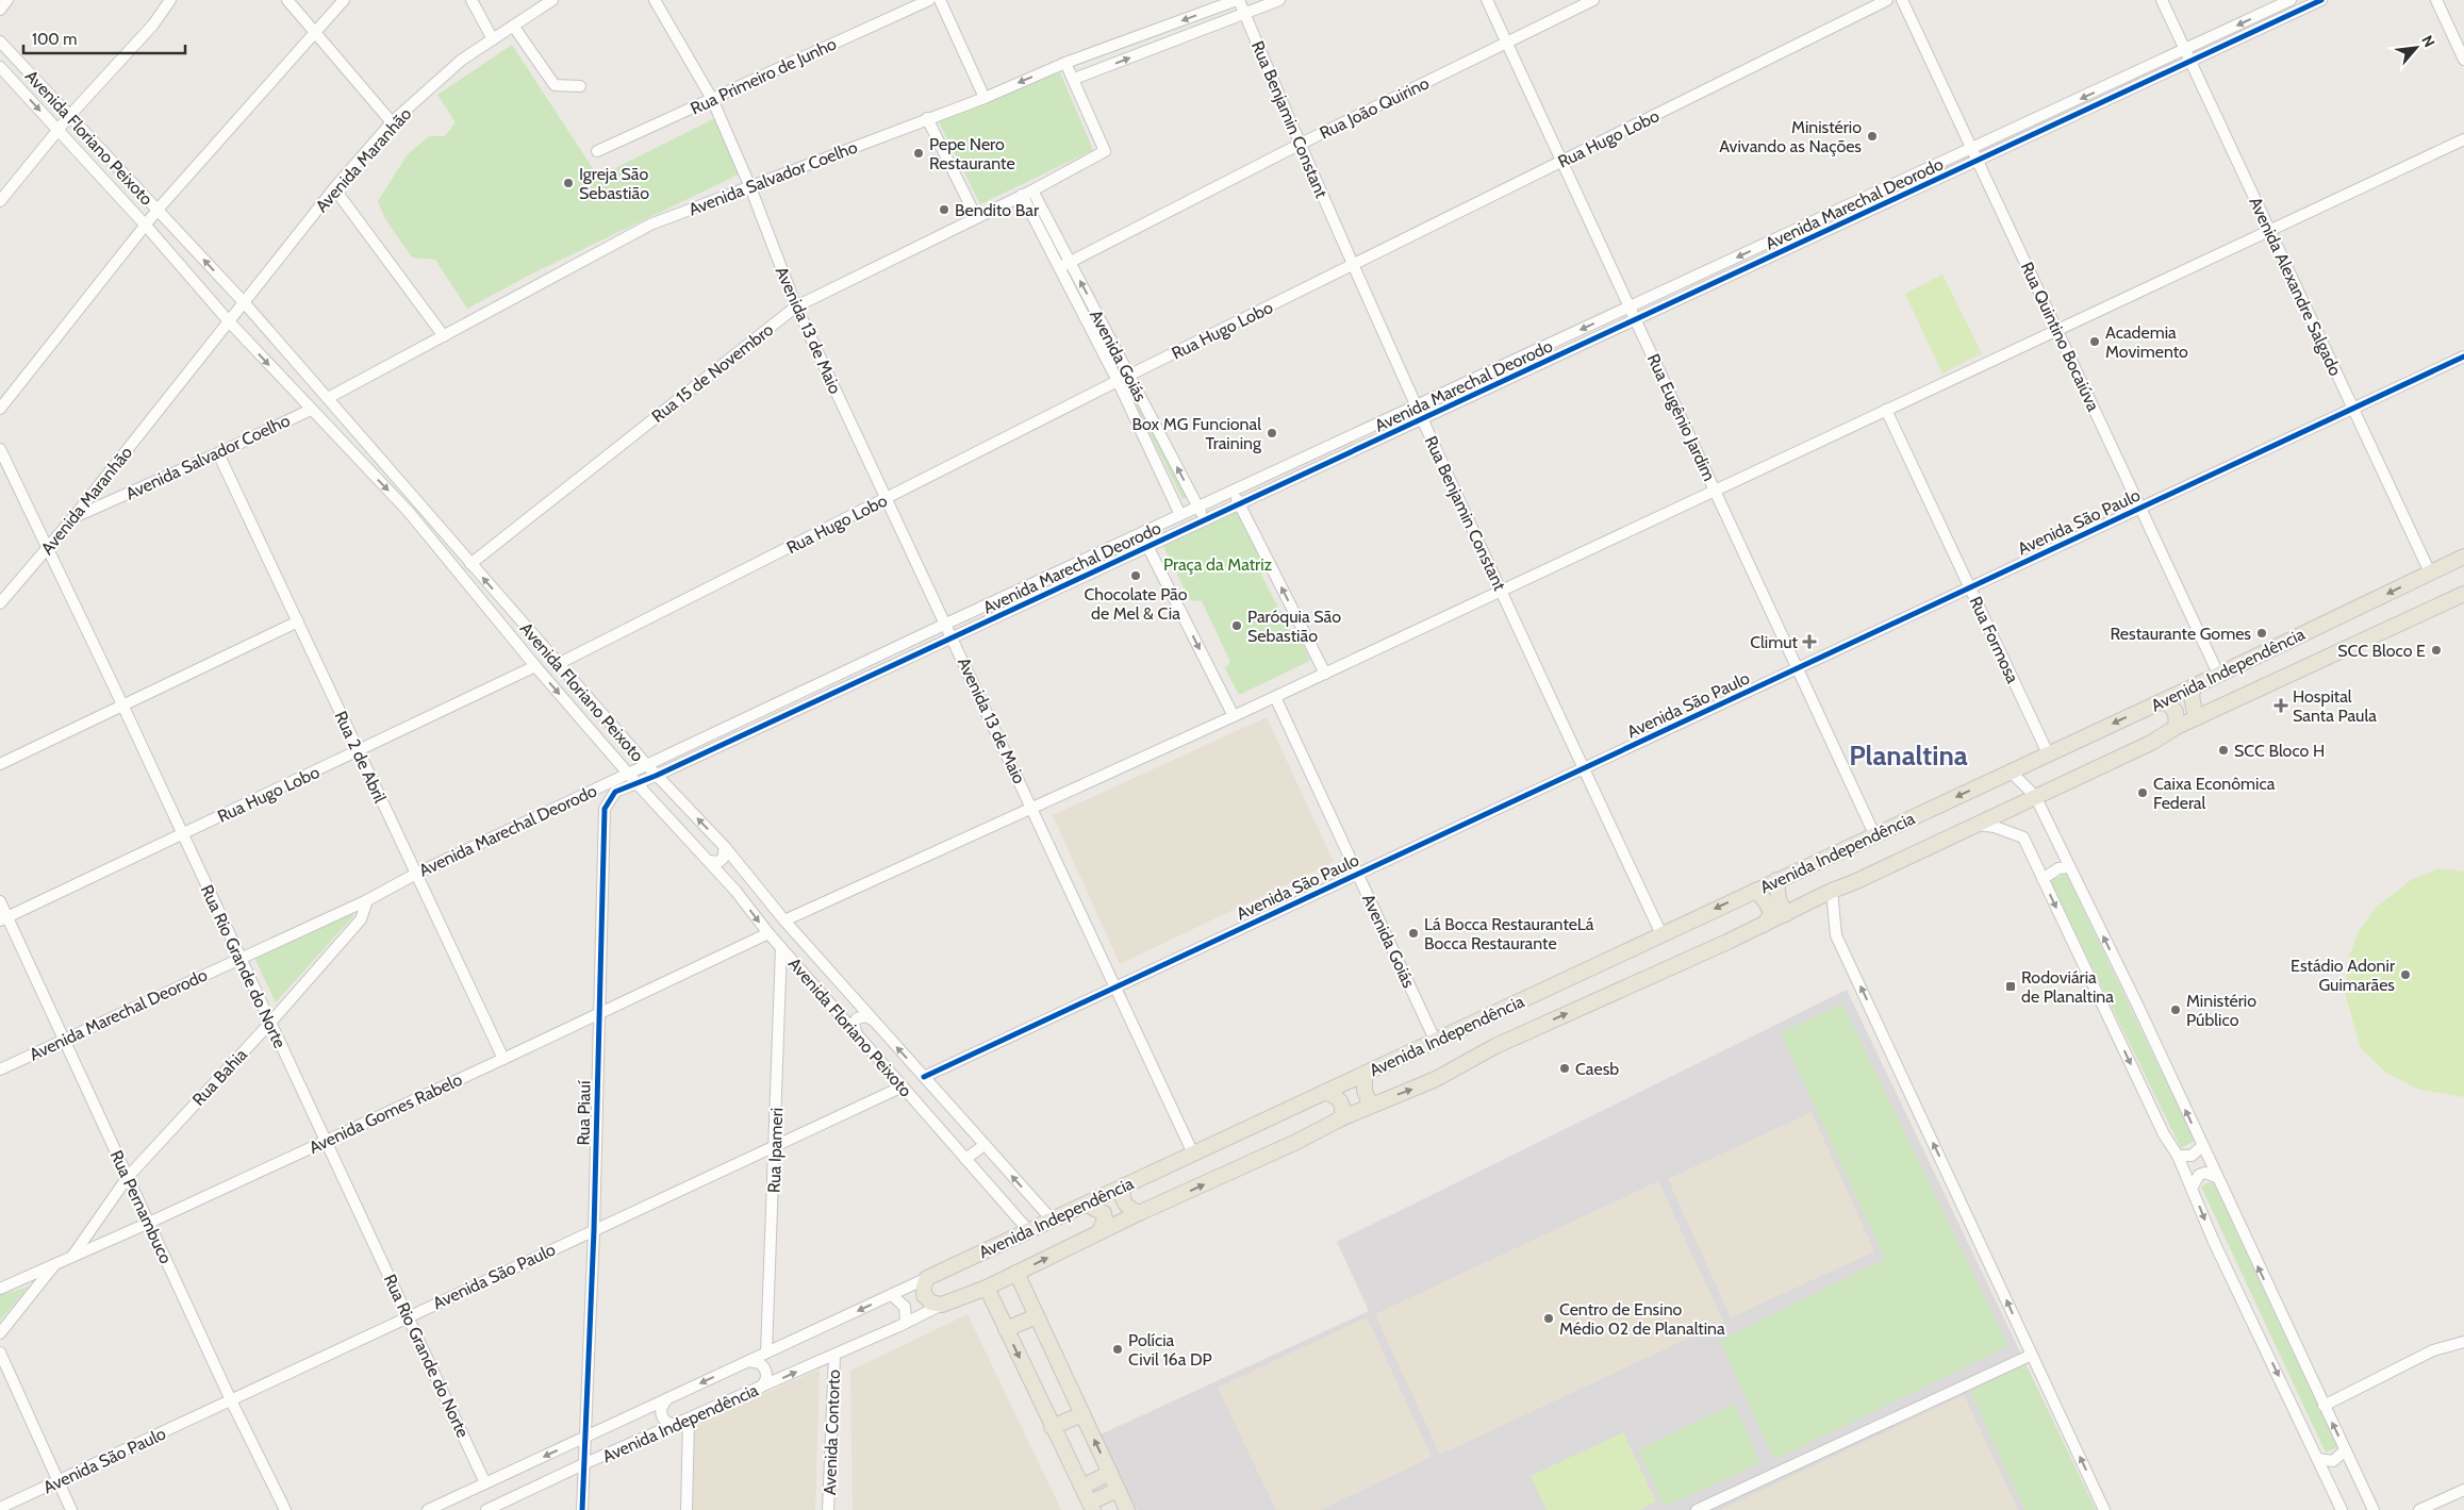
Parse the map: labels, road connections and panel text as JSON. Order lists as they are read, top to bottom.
{
  "streets": {
    "main road": ["Avenida Independência"],
    "street": [
      "Rua Primeiro de Junho",
      "Rua João Quirino",
      "Rua Benjamin Constant",
      "Avenida Floriano Peixoto",
      "Rua Hugo Lobo",
      "Avenida Maranhão",
      "Avenida Salvador Coelho",
      "Avenida Marechal Deorodo",
      "Avenida Alexandre Salgado",
      "Avenida 13 de Maio",
      "Rua Quintino Bocaiúva",
      "Avenida Goiás",
      "Rua 15 de Novembro",
      "Rua Eugênio Jardim",
      "Avenida São Paulo",
      "Rua Formosa",
      "Rua 2 de Abril",
      "Rua Rio Grande do Norte",
      "Rua Bahia",
      "Avenida Gomes Rabelo",
      "Rua Piauí",
      "Rua Ipameri",
      "Rua Pernambuco",
      "Avenida Contorto"
    ]
  },
  "crossings": [
    ["Rua Primeiro de Junho", "Avenida 13 de Maio"],
    ["Rua João Quirino", "Rua Benjamin Constant"],
    ["Rua João Quirino", "Avenida Goiás"],
    ["Rua João Quirino", "Rua Eugênio Jardim"],
    ["Rua Benjamin Constant", "Rua Hugo Lobo"],
    ["Rua Benjamin Constant", "Avenida Salvador Coelho"],
    ["Rua Benjamin Constant", "Avenida Marechal Deorodo"],
    ["Rua Benjamin Constant", "Avenida São Paulo"],
    ["Rua Benjamin Constant", "Avenida Independência"],
    ["Avenida Floriano Peixoto", "Rua Hugo Lobo"],
    ["Avenida Floriano Peixoto", "Avenida Maranhão"],
    ["Avenida Floriano Peixoto", "Avenida Salvador Coelho"],
    ["Avenida Floriano Peixoto", "Avenida Marechal Deorodo"],
    ["Avenida Floriano Peixoto", "Rua 15 de Novembro"],
    ["Avenida Floriano Peixoto", "Avenida São Paulo"],
    ["Avenida Floriano Peixoto", "Avenida Independência"],
    ["Avenida Floriano Peixoto", "Avenida Gomes Rabelo"],
    ["Avenida Floriano Peixoto", "Rua Ipameri"],
    ["Rua Hugo Lobo", "Avenida 13 de Maio"],
    ["Rua Hugo Lobo", "Avenida Goiás"],
    ["Rua Hugo Lobo", "Rua Eugênio Jardim"],
    ["Rua Hugo Lobo", "Rua 2 de Abril"],
    ["Rua Hugo Lobo", "Rua Rio Grande do Norte"],
    ["Rua Hugo Lobo", "Rua Pernambuco"],
    ["Avenida Maranhão", "Avenida Salvador Coelho"],
    ["Avenida Maranhão", "Rua Rio Grande do Norte"],
    ["Avenida Salvador Coelho", "Avenida 13 de Maio"],
    ["Avenida Salvador Coelho", "Rua 2 de Abril"],
    ["Avenida Marechal Deorodo", "Avenida Alexandre Salgado"],
    ["Avenida Marechal Deorodo", "Avenida 13 de Maio"],
    ["Avenida Marechal Deorodo", "Rua Quintino Bocaiúva"],
    ["Avenida Marechal Deorodo", "Avenida Goiás"],
    ["Avenida Marechal Deorodo", "Rua Eugênio Jardim"],
    ["Avenida Marechal Deorodo", "Rua 2 de Abril"],
    ["Avenida Marechal Deorodo", "Rua Rio Grande do Norte"],
    ["Avenida Marechal Deorodo", "Rua Bahia"],
    ["Avenida Marechal Deorodo", "Rua Piauí"],
    ["Avenida Marechal Deorodo", "Rua Pernambuco"],
    ["Avenida Alexandre Salgado", "Avenida São Paulo"],
    ["Avenida Alexandre Salgado", "Avenida Independência"],
    ["Avenida 13 de Maio", "Rua 15 de Novembro"],
    ["Avenida 13 de Maio", "Avenida São Paulo"],
    ["Avenida 13 de Maio", "Avenida Independência"],
    ["Rua Quintino Bocaiúva", "Avenida São Paulo"],
    ["Rua Quintino Bocaiúva", "Avenida Independência"],
    ["Avenida Goiás", "Rua 15 de Novembro"],
    ["Avenida Goiás", "Avenida São Paulo"],
    ["Avenida Goiás", "Avenida Independência"],
    ["Rua Eugênio Jardim", "Avenida São Paulo"],
    ["Rua Eugênio Jardim", "Avenida Independência"],
    ["Avenida São Paulo", "Rua Formosa"],
    ["Avenida São Paulo", "Rua Rio Grande do Norte"],
    ["Avenida São Paulo", "Rua Piauí"],
    ["Avenida São Paulo", "Rua Ipameri"],
    ["Avenida São Paulo", "Rua Pernambuco"],
    ["Rua Formosa", "Avenida Independência"],
    ["Avenida Independência", "Rua Rio Grande do Norte"],
    ["Avenida Independência", "Rua Piauí"],
    ["Avenida Independência", "Rua Ipameri"],
    ["Avenida Independência", "Avenida Contorto"],
    ["Rua 2 de Abril", "Avenida Gomes Rabelo"],
    ["Rua Rio Grande do Norte", "Rua Bahia"],
    ["Rua Rio Grande do Norte", "Avenida Gomes Rabelo"],
    ["Rua Bahia", "Avenida Gomes Rabelo"],
    ["Rua Bahia", "Rua Pernambuco"],
    ["Avenida Gomes Rabelo", "Rua Piauí"],
    ["Avenida Gomes Rabelo", "Rua Pernambuco"]
  ],
  "districts": ["Planaltina"],
  "parks": ["Praça da Matriz"],
  "places": {
    "other": [
      "Ministério Avivando as Nações",
      "Pepe Nero Restaurante",
      "Igreja São Sebastião",
      "Bendito Bar",
      "Academia Movimento",
      "Box MG Funcional Training",
      "Chocolate Pão de Mel & Cia",
      "Paróquia São Sebastião",
      "Restaurante Gomes",
      "SCC Bloco E",
      "SCC Bloco H",
      "Caixa Econômica Federal",
      "Lá Bocca RestauranteLá Bocca Restaurante",
      "Estádio Adonir Guimarães",
      "Ministério Público",
      "Caesb",
      "Centro de Ensino Médio 02 de Planaltina",
      "Polícia Civil 16a DP"
    ],
    "health": ["Climut", "Hospital Santa Paula"],
    "transit": ["Rodoviária de Planaltina"]
  },
  "scale_bar": "100 m",
  "north": "top right"
}
